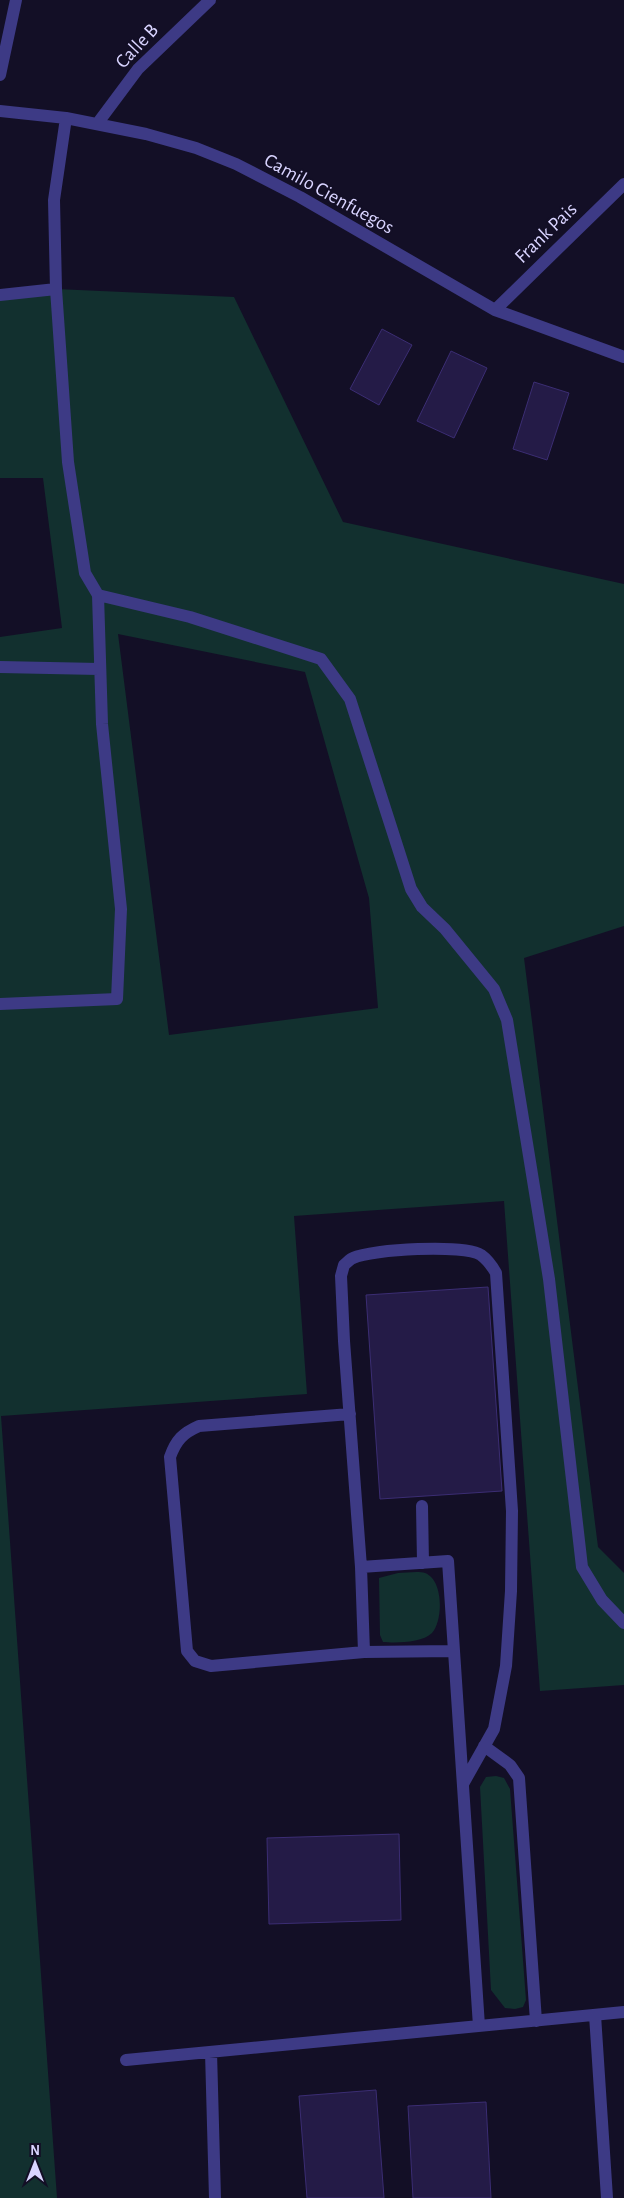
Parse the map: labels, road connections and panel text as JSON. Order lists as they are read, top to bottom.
{
  "streets": {
    "street": ["Calle B", "Camilo Cienfuegos", "Frank Pais"]
  },
  "crossings": [
    ["Calle B", "Camilo Cienfuegos"],
    ["Camilo Cienfuegos", "Frank Pais"]
  ],
  "north": "top"
}
